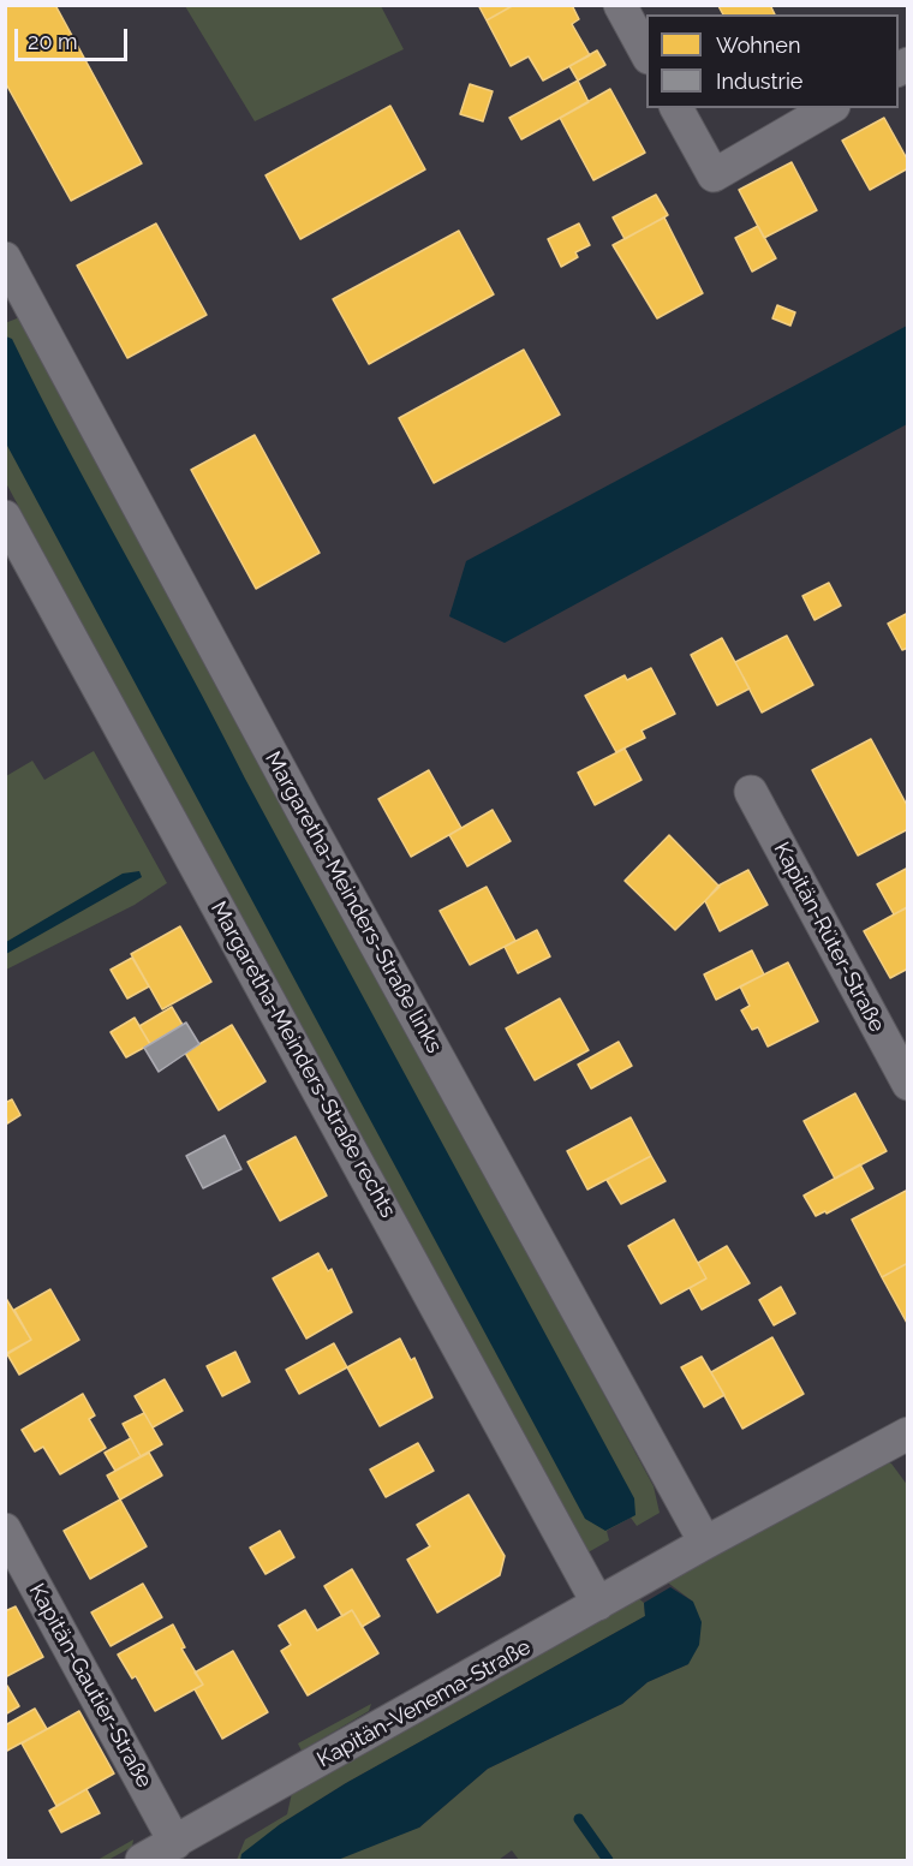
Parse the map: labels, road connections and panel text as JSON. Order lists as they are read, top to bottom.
{
  "streets": {
    "street": [
      "Margaretha-Meinders-Straße links",
      "Kapitän-Rüter-Straße",
      "Margaretha-Meinders-Straße rechts",
      "Kapitän-Gautier-Straße",
      "Kapitän-Venema-Straße"
    ]
  },
  "crossings": [
    ["Margaretha-Meinders-Straße links", "Kapitän-Venema-Straße"],
    ["Margaretha-Meinders-Straße rechts", "Kapitän-Venema-Straße"],
    ["Kapitän-Gautier-Straße", "Kapitän-Venema-Straße"]
  ],
  "legend": ["Wohnen", "Industrie"],
  "scale_bar": "20 m"
}
